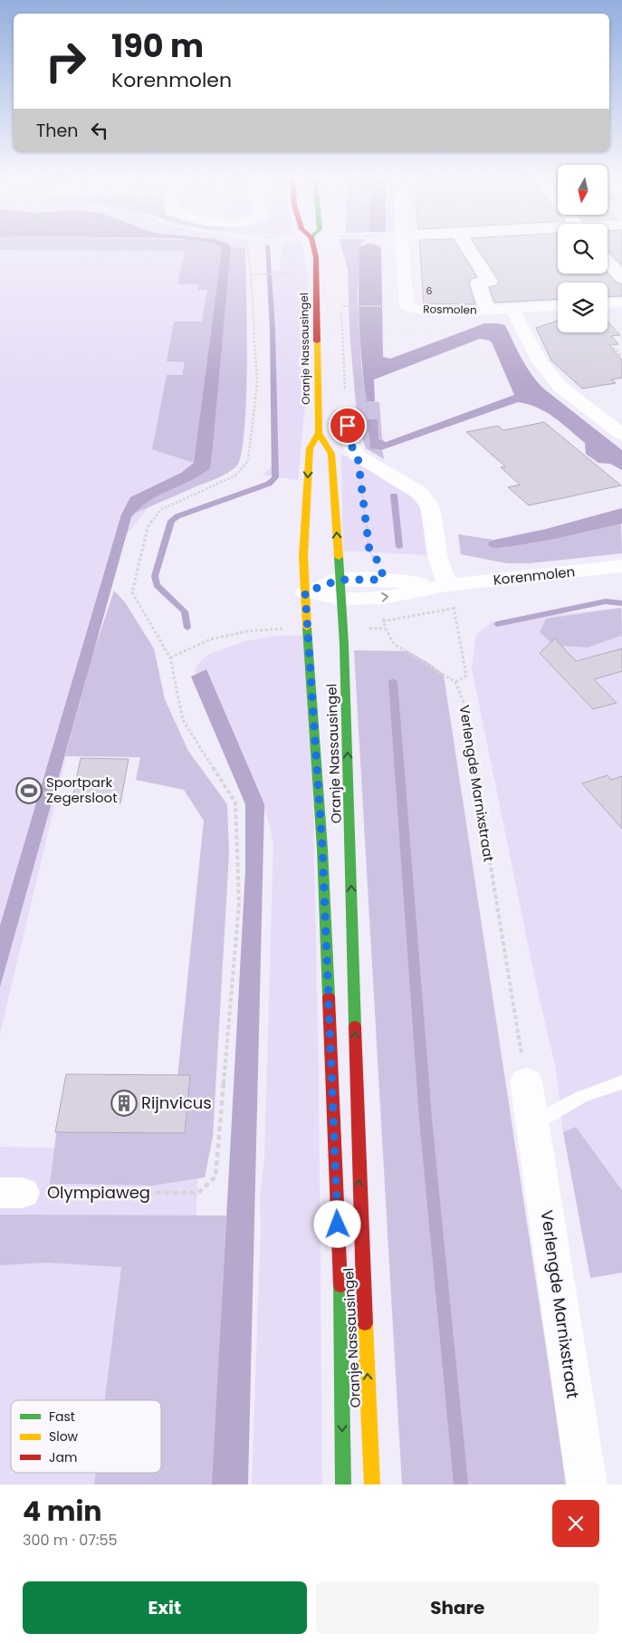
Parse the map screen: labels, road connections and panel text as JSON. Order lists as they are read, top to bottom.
{
  "streets": {
    "main road": ["Oranje Nassausingel"],
    "street": ["Rosmolen", "Korenmolen", "Verlengde Marnixstraat"],
    "path": ["Olympiaweg"]
  },
  "crossings": [
    ["Oranje Nassausingel", "Korenmolen"]
  ],
  "places": {
    "sports": ["Sportpark Zegersloot"],
    "building": ["Rijnvicus"]
  },
  "house_numbers": ["6"],
  "legend": ["Fast", "Slow", "Jam"],
  "north": "bottom",
  "page": {
    "turn": ["190 m", "Korenmolen"],
    "then": "Then",
    "heading": ["4 min", "300 m · 07:55"],
    "buttons": ["Exit", "Share"]
  }
}
